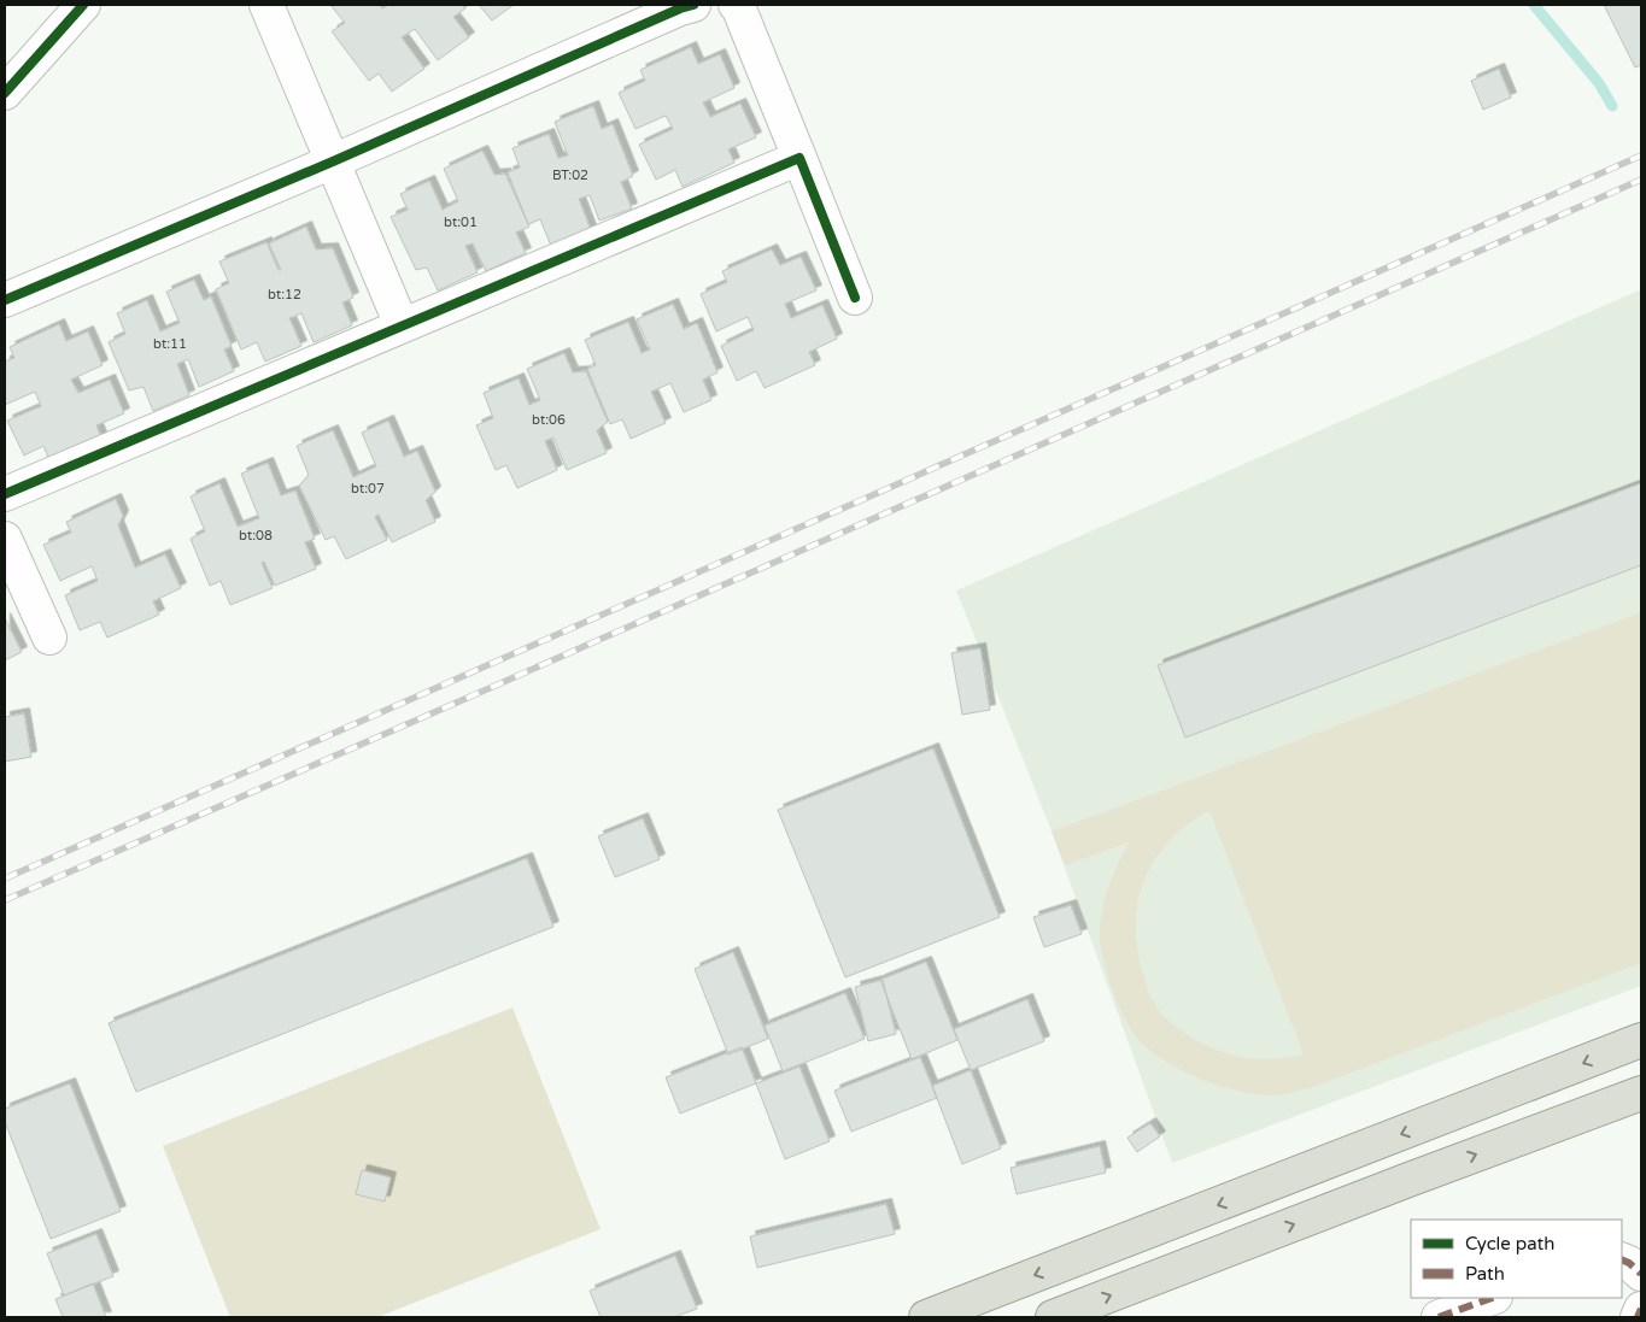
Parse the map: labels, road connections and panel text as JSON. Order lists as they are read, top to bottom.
{
  "house_numbers": [
    "BT:02",
    "bt:01",
    "bt:12",
    "bt:11",
    "bt:06",
    "bt:07",
    "bt:08"
  ],
  "legend": ["Cycle path", "Path"]
}
